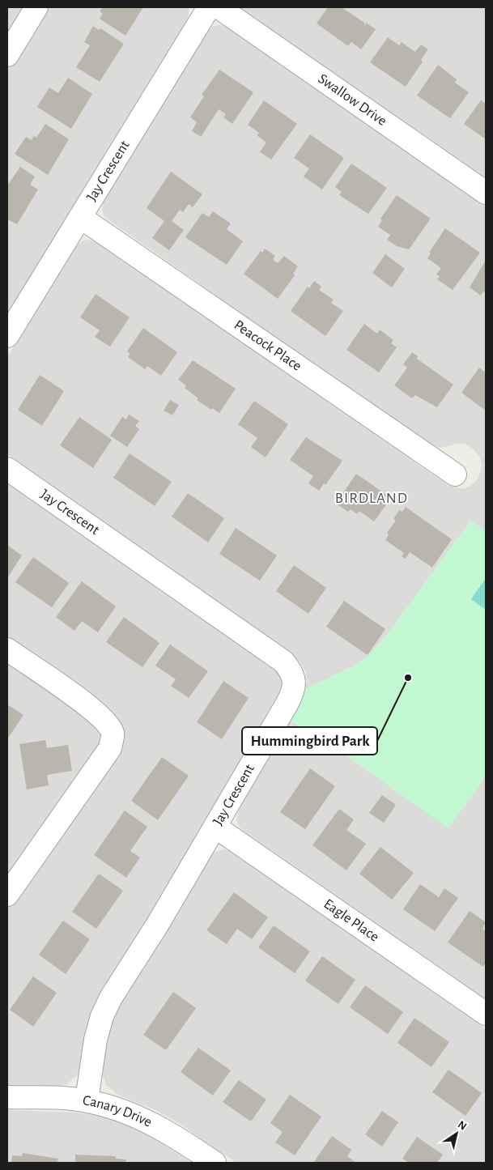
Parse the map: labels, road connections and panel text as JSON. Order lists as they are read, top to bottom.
{
  "streets": {
    "street": [
      "Swallow Drive",
      "Jay Crescent",
      "Peacock Place",
      "Eagle Place",
      "Canary Drive"
    ]
  },
  "crossings": [
    ["Jay Crescent", "Peacock Place"],
    ["Jay Crescent", "Eagle Place"],
    ["Jay Crescent", "Canary Drive"]
  ],
  "districts": ["BIRDLAND"],
  "places": ["Hummingbird Park"],
  "north": "top right"
}
